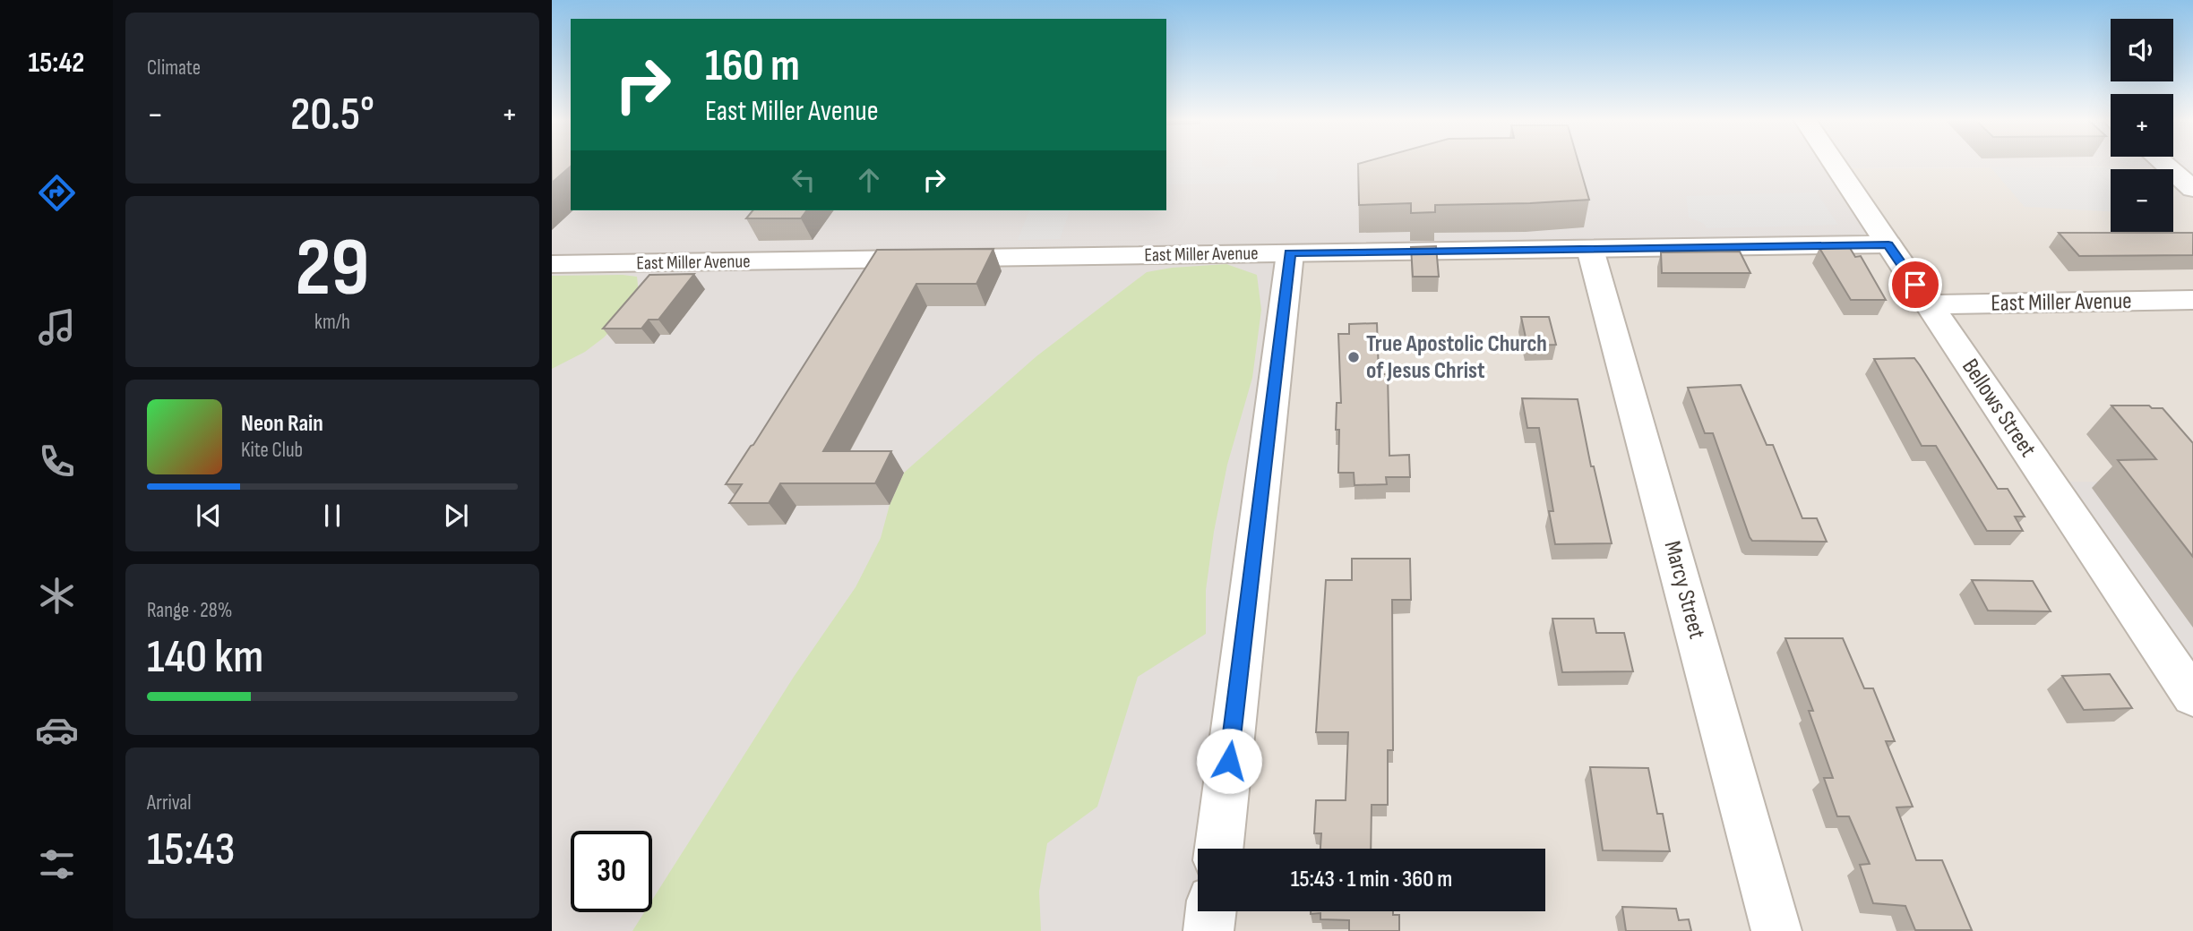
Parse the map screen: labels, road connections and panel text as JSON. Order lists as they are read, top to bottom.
{
  "streets": {
    "street": ["East Miller Avenue", "Bellows Street", "Marcy Street"]
  },
  "crossings": [
    ["East Miller Avenue", "Bellows Street"],
    ["East Miller Avenue", "Marcy Street"]
  ],
  "places": ["True Apostolic Church of Jesus Christ"],
  "page": {
    "tabs": "15:42",
    "tile": [
      "Climate",
      ["29", "km/h"],
      ["Range · 28%", "140 km"],
      ["Arrival", "15:43"]
    ],
    "map_buttons": ["+", "−"],
    "turn": ["160 m", "East Miller Avenue"],
    "heat": ["−", "20.5°", "+"],
    "song": ["Neon Rain", "Kite Club"],
    "limit": "30",
    "trip": "15:43 · 1 min · 360 m"
  }
}
